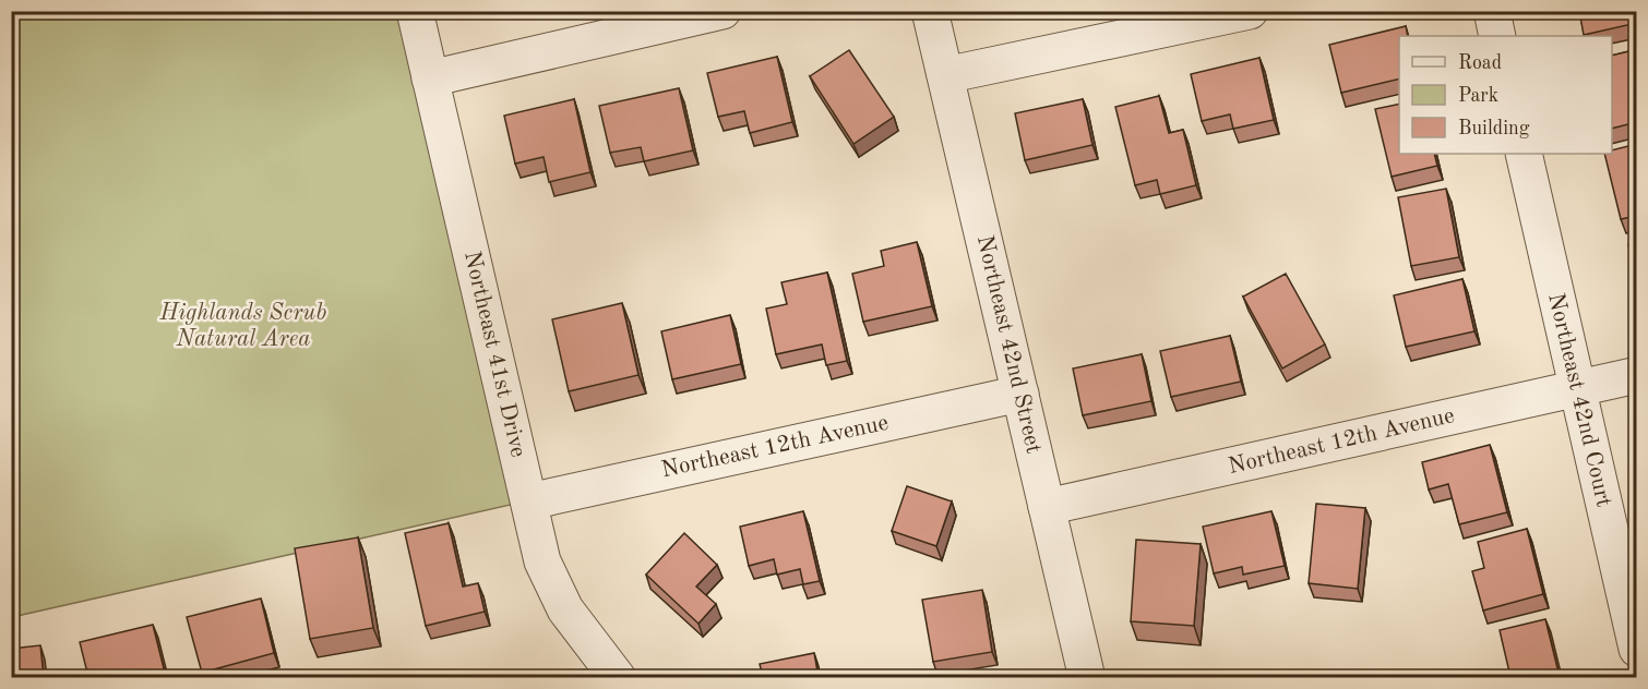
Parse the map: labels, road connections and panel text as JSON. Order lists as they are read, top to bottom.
{
  "streets": {
    "street": [
      "Northeast 42nd Street",
      "Northeast 41st Drive",
      "Northeast 42nd Court",
      "Northeast 12th Avenue"
    ]
  },
  "crossings": [
    ["Northeast 42nd Street", "Northeast 12th Avenue"],
    ["Northeast 41st Drive", "Northeast 12th Avenue"],
    ["Northeast 42nd Court", "Northeast 12th Avenue"]
  ],
  "parks": ["Highlands Scrub Natural Area"],
  "legend": ["Road", "Park", "Building"]
}
